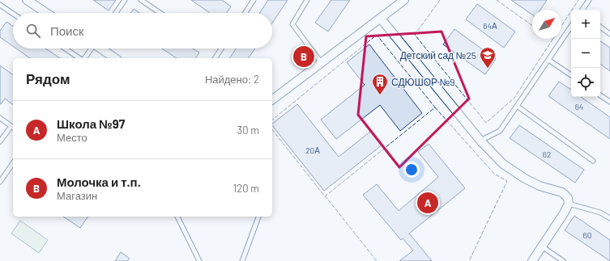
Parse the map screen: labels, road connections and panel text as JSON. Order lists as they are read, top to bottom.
{
  "places": {
    "school or university": ["Детский сад №25"],
    "building": ["СДЮШОР №9"]
  },
  "house_numbers": [
    "64А",
    "64",
    "20А",
    "62",
    "60"
  ],
  "north": "top right",
  "page": {
    "map_buttons": ["+", "−"],
    "search": "Поиск",
    "pins": ["B", "A"],
    "heading": ["Рядом", "Найдено: 2"],
    "list": [
      {
        "mark": "A",
        "name": "Школа №97",
        "note": "Место",
        "value": "30 m"
      },
      {
        "mark": "B",
        "name": "Молочка и т.п.",
        "note": "Магазин",
        "value": "120 m"
      }
    ]
  }
}
